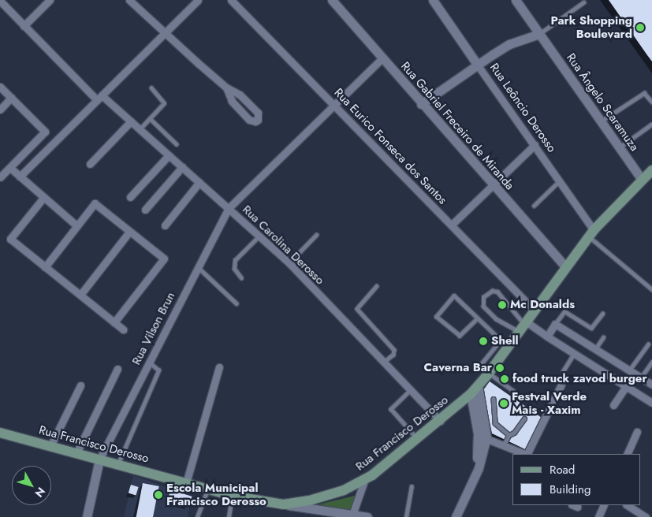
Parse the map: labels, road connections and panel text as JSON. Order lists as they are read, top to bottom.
{
  "streets": {
    "main road": ["Rua Francisco Derosso"],
    "street": [
      "Rua Ângelo Scaramuza",
      "Rua Leôncio Derosso",
      "Rua Gabriel Freceiro de Miranda",
      "Rua Eurico Fonseca dos Santos",
      "Rua Carolina Derosso",
      "Rua Vilson Brun"
    ]
  },
  "crossings": [
    ["Rua Ângelo Scaramuza", "Rua Francisco Derosso"],
    ["Rua Leôncio Derosso", "Rua Francisco Derosso"],
    ["Rua Gabriel Freceiro de Miranda", "Rua Vilson Brun"],
    ["Rua Gabriel Freceiro de Miranda", "Rua Francisco Derosso"],
    ["Rua Eurico Fonseca dos Santos", "Rua Vilson Brun"],
    ["Rua Eurico Fonseca dos Santos", "Rua Francisco Derosso"],
    ["Rua Carolina Derosso", "Rua Vilson Brun"],
    ["Rua Carolina Derosso", "Rua Francisco Derosso"],
    ["Rua Vilson Brun", "Rua Francisco Derosso"]
  ],
  "places": [
    "Park Shopping Boulevard",
    "Mc Donalds",
    "Shell",
    "Caverna Bar",
    "food truck zavod burger",
    "Festval Verde Mais - Xaxim",
    "Escola Municipal Francisco Derosso"
  ],
  "legend": ["Road", "Building"],
  "north": "bottom right"
}
